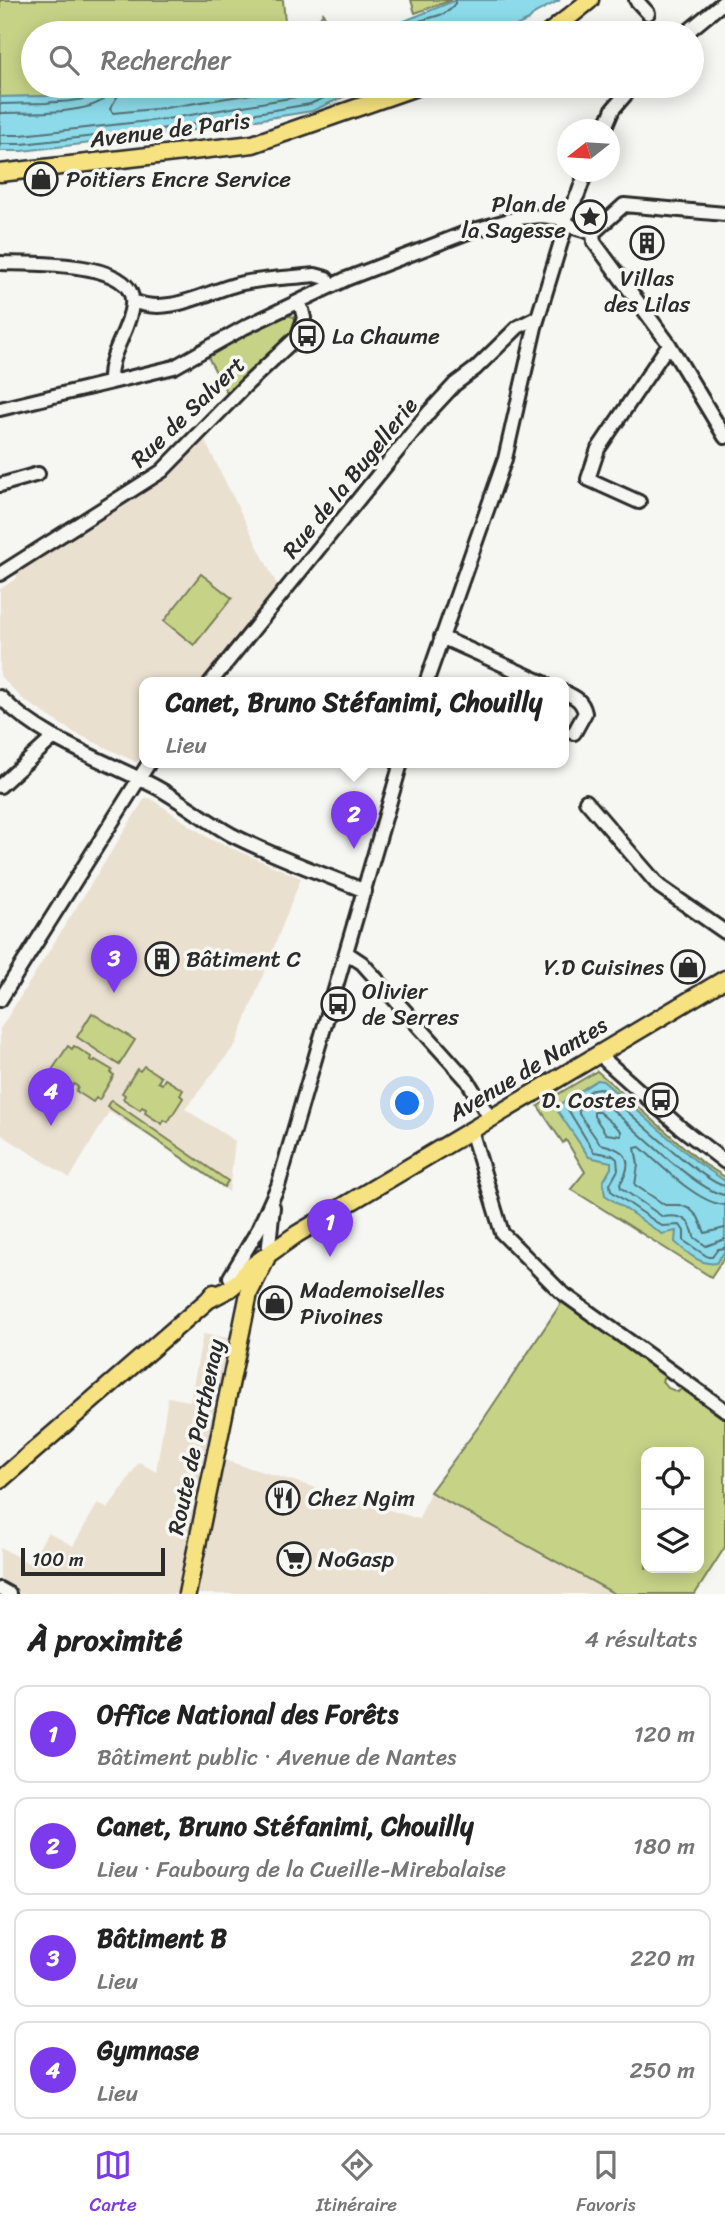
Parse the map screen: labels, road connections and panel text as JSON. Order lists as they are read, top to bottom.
{
  "streets": {
    "main road": ["Avenue de Paris", "Avenue de Nantes", "Route de Parthenay"],
    "street": ["Rue de Salvert", "Rue de la Bugellerie"]
  },
  "crossings": [
    ["Avenue de Nantes", "Route de Parthenay"]
  ],
  "places": {
    "shop": ["Poitiers Encre Service", "Y.D Cuisines", "Mademoiselles Pivoines"],
    "place": ["Plan de la Sagesse"],
    "building": ["Villas des Lilas", "Bâtiment C"],
    "bus stop": ["La Chaume", "Olivier de Serres", "D. Costes"],
    "restaurant": ["Chez Ngim"],
    "supermarket": ["NoGasp"]
  },
  "scale_bar": "100 m",
  "north": "left",
  "page": {
    "search": "Rechercher",
    "popup": ["Canet, Bruno Stéfanimi, Chouilly", "Lieu"],
    "pins": [
      "2",
      "3",
      "4",
      "1"
    ],
    "scale": "100 m",
    "heading": ["À proximité", "4 résultats"],
    "list": [
      {
        "mark": "1",
        "name": "Office National des Forêts",
        "note": "Bâtiment public · Avenue de Nantes",
        "value": "120 m"
      },
      {
        "mark": "2",
        "name": "Canet, Bruno Stéfanimi, Chouilly",
        "note": "Lieu · Faubourg de la Cueille-Mirebalaise",
        "value": "180 m"
      },
      {
        "mark": "3",
        "name": "Bâtiment B",
        "note": "Lieu",
        "value": "220 m"
      },
      {
        "mark": "4",
        "name": "Gymnase",
        "note": "Lieu",
        "value": "250 m"
      }
    ],
    "nav": ["Carte", "Itinéraire", "Favoris"]
  }
}
